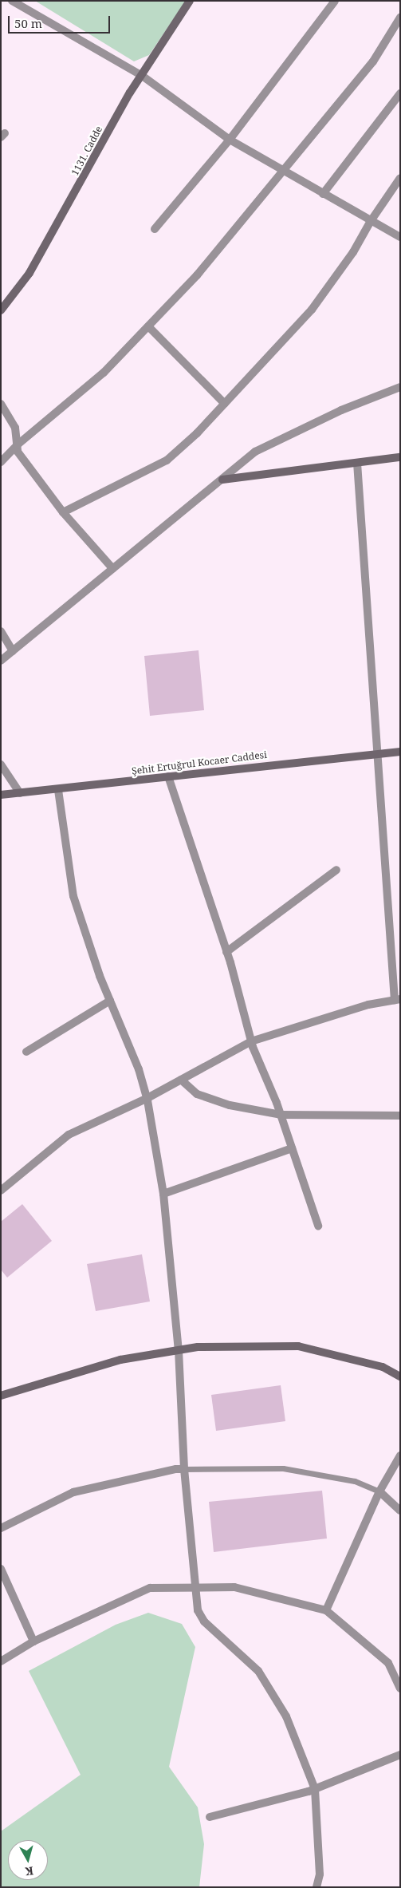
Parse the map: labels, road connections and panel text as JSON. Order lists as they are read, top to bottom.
{
  "streets": {
    "street": ["1131. Cadde", "Şehit Ertuğrul Kocaer Caddesi"]
  },
  "scale_bar": "50 m",
  "north": "bottom"
}
